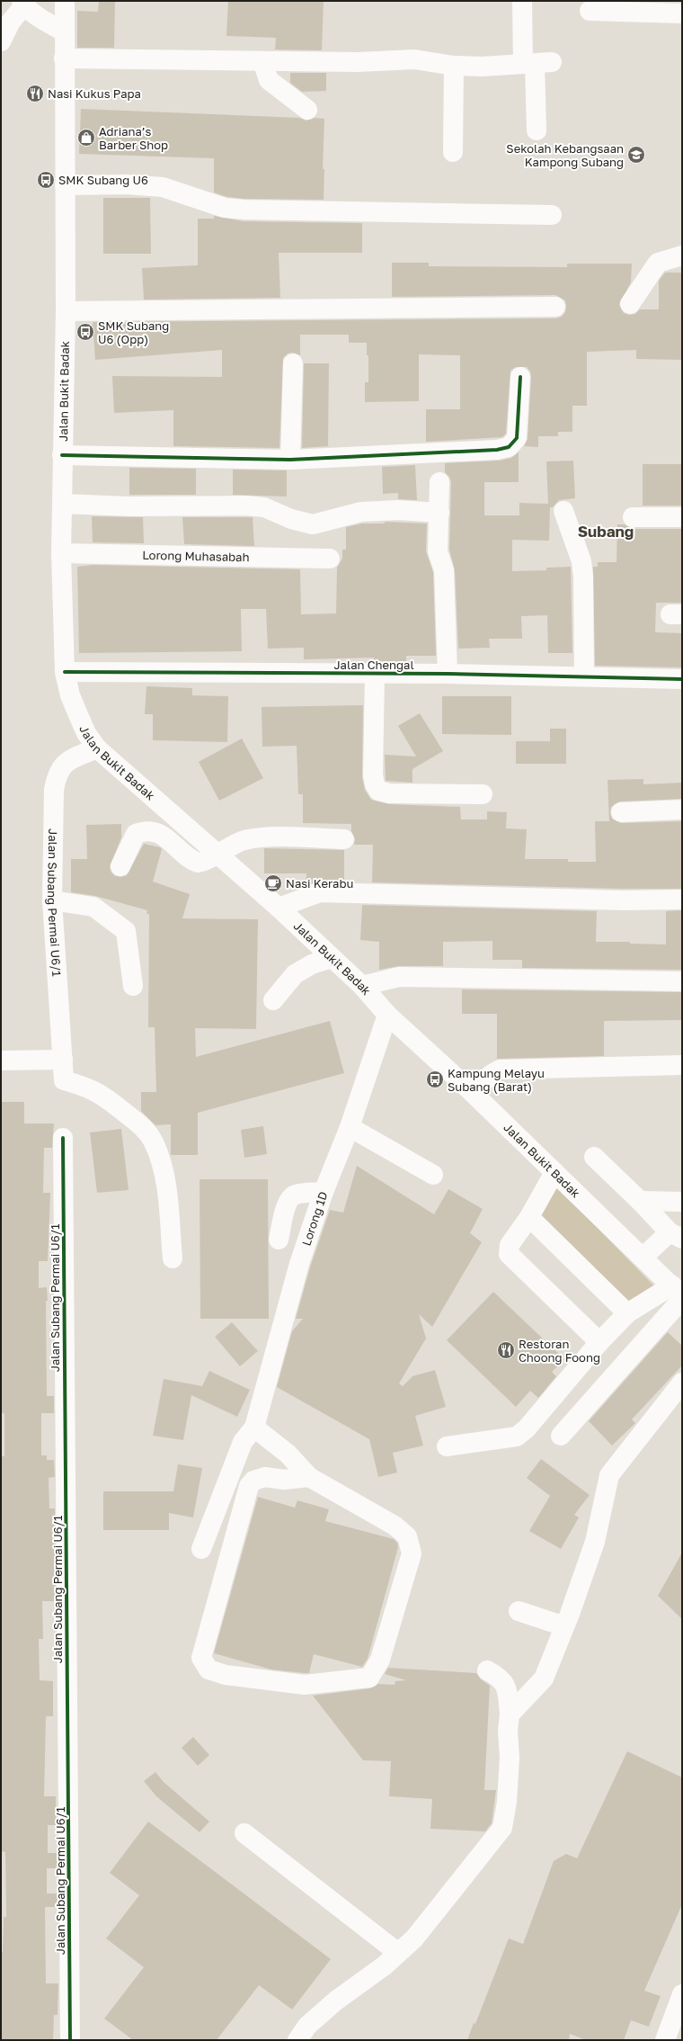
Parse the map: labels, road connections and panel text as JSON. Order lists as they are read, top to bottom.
{
  "streets": {
    "street": [
      "Jalan Bukit Badak",
      "Lorong Muhasabah",
      "Jalan Chengal",
      "Jalan Subang Permai U6/1",
      "Lorong 1D"
    ]
  },
  "crossings": [
    ["Jalan Bukit Badak", "Lorong Muhasabah"],
    ["Jalan Bukit Badak", "Jalan Chengal"],
    ["Jalan Bukit Badak", "Jalan Subang Permai U6/1"],
    ["Jalan Bukit Badak", "Lorong 1D"]
  ],
  "districts": ["Subang"],
  "places": {
    "restaurant": ["Nasi Kukus Papa", "Restoran Choong Foong"],
    "shop": ["Adriana’s Barber Shop"],
    "school or university": ["Sekolah Kebangsaan Kampong Subang"],
    "bus stop": ["SMK Subang U6", "SMK Subang U6 (Opp)", "Kampung Melayu Subang (Barat)"],
    "cafe": ["Nasi Kerabu"]
  }
}
